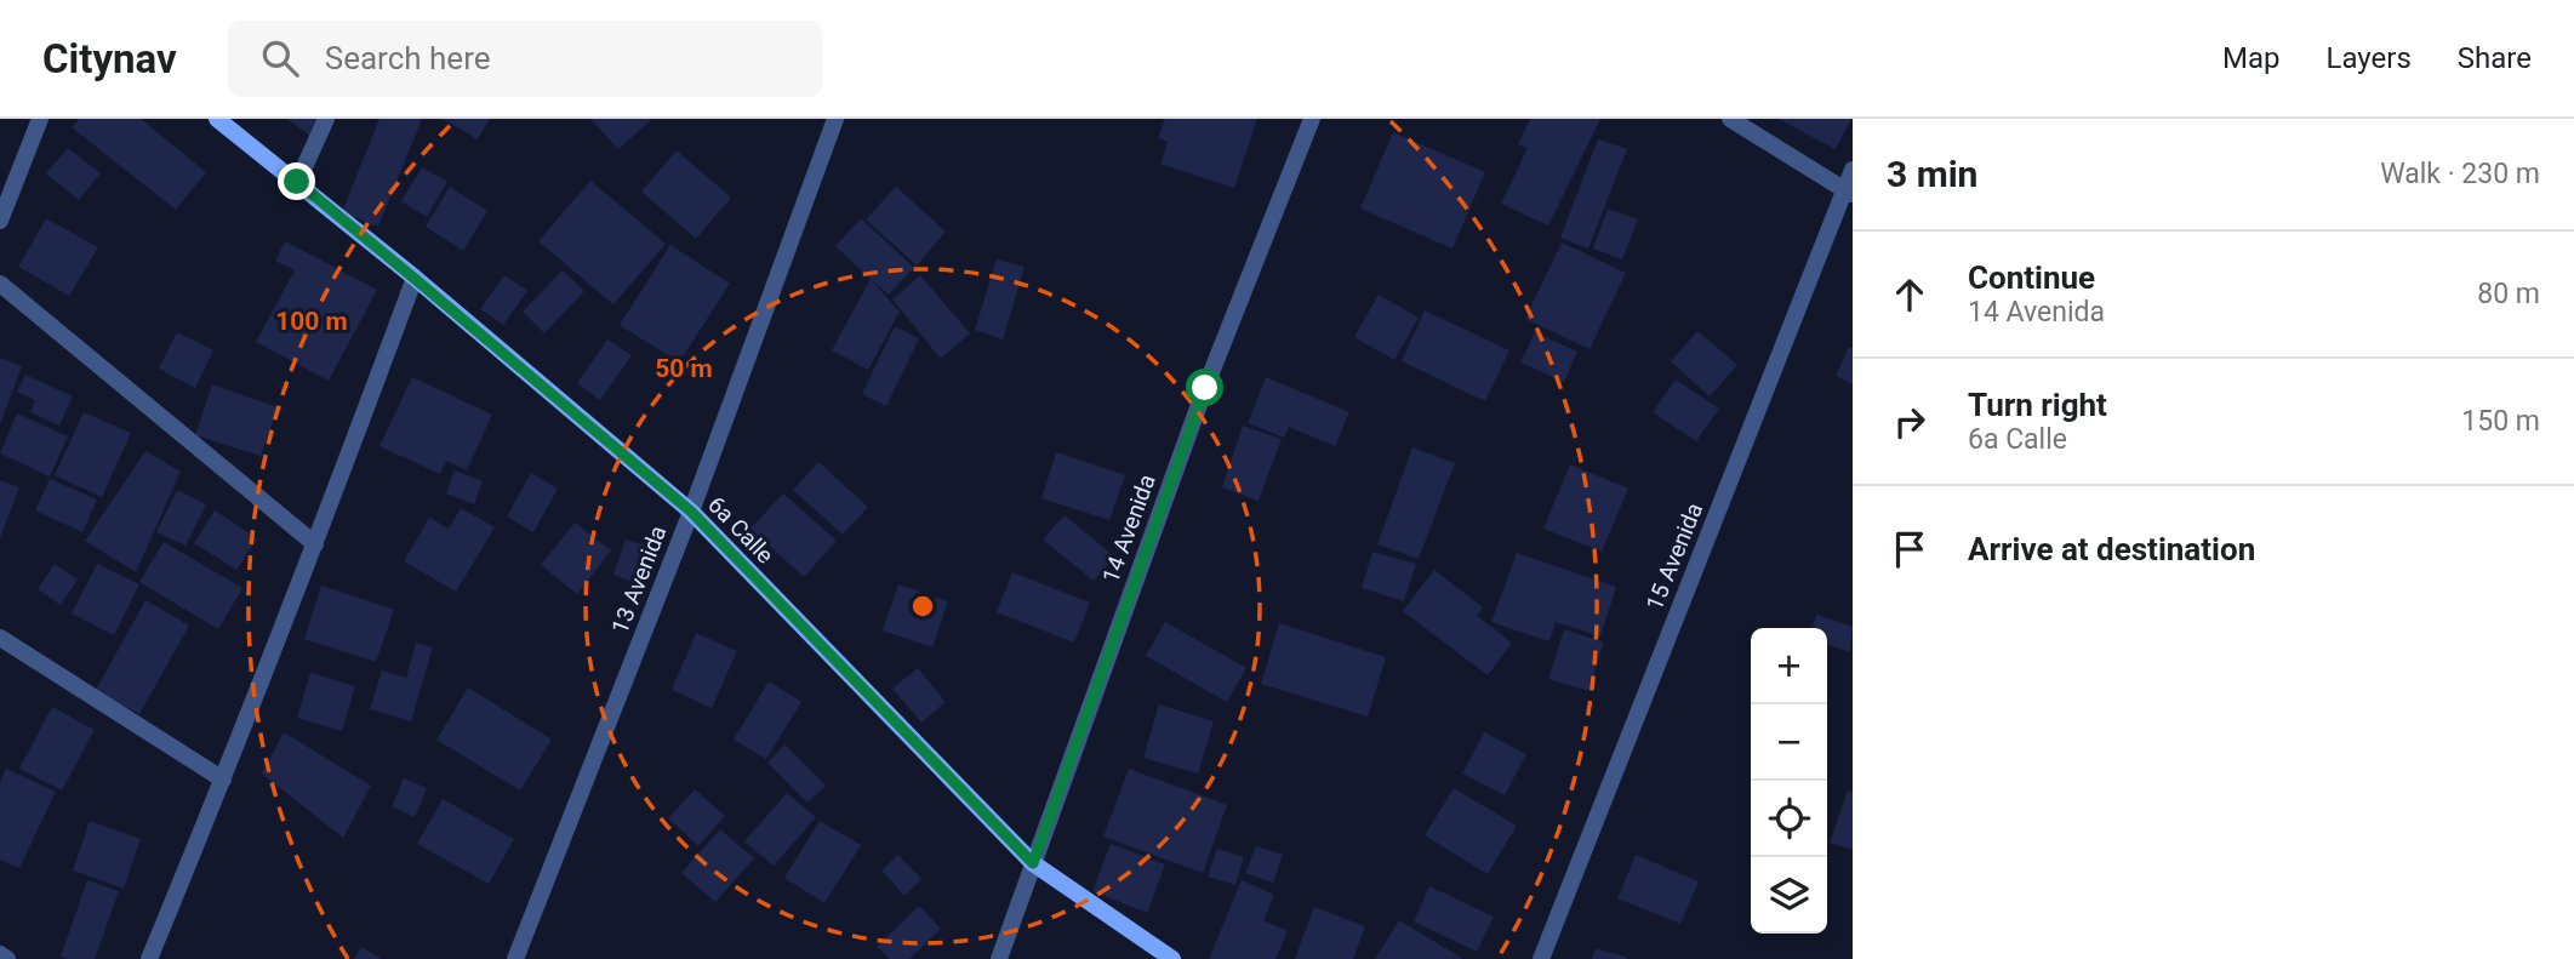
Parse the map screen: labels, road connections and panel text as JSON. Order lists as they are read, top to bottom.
{
  "streets": {
    "main road": ["6a Calle"],
    "street": ["14 Avenida", "15 Avenida", "13 Avenida"]
  },
  "crossings": [
    ["14 Avenida", "6a Calle"],
    ["6a Calle", "13 Avenida"]
  ],
  "page": {
    "header": "Citynav",
    "search": "Search here",
    "nav": ["Map", "Layers", "Share"],
    "heading": ["3 min", "Walk · 230 m"],
    "list": [
      ["Continue", "14 Avenida", "80 m"],
      ["Turn right", "6a Calle", "150 m"],
      "Arrive at destination"
    ],
    "map_buttons": ["+", "−"]
  },
  "rings": ["100 m", "50 m"]
}
